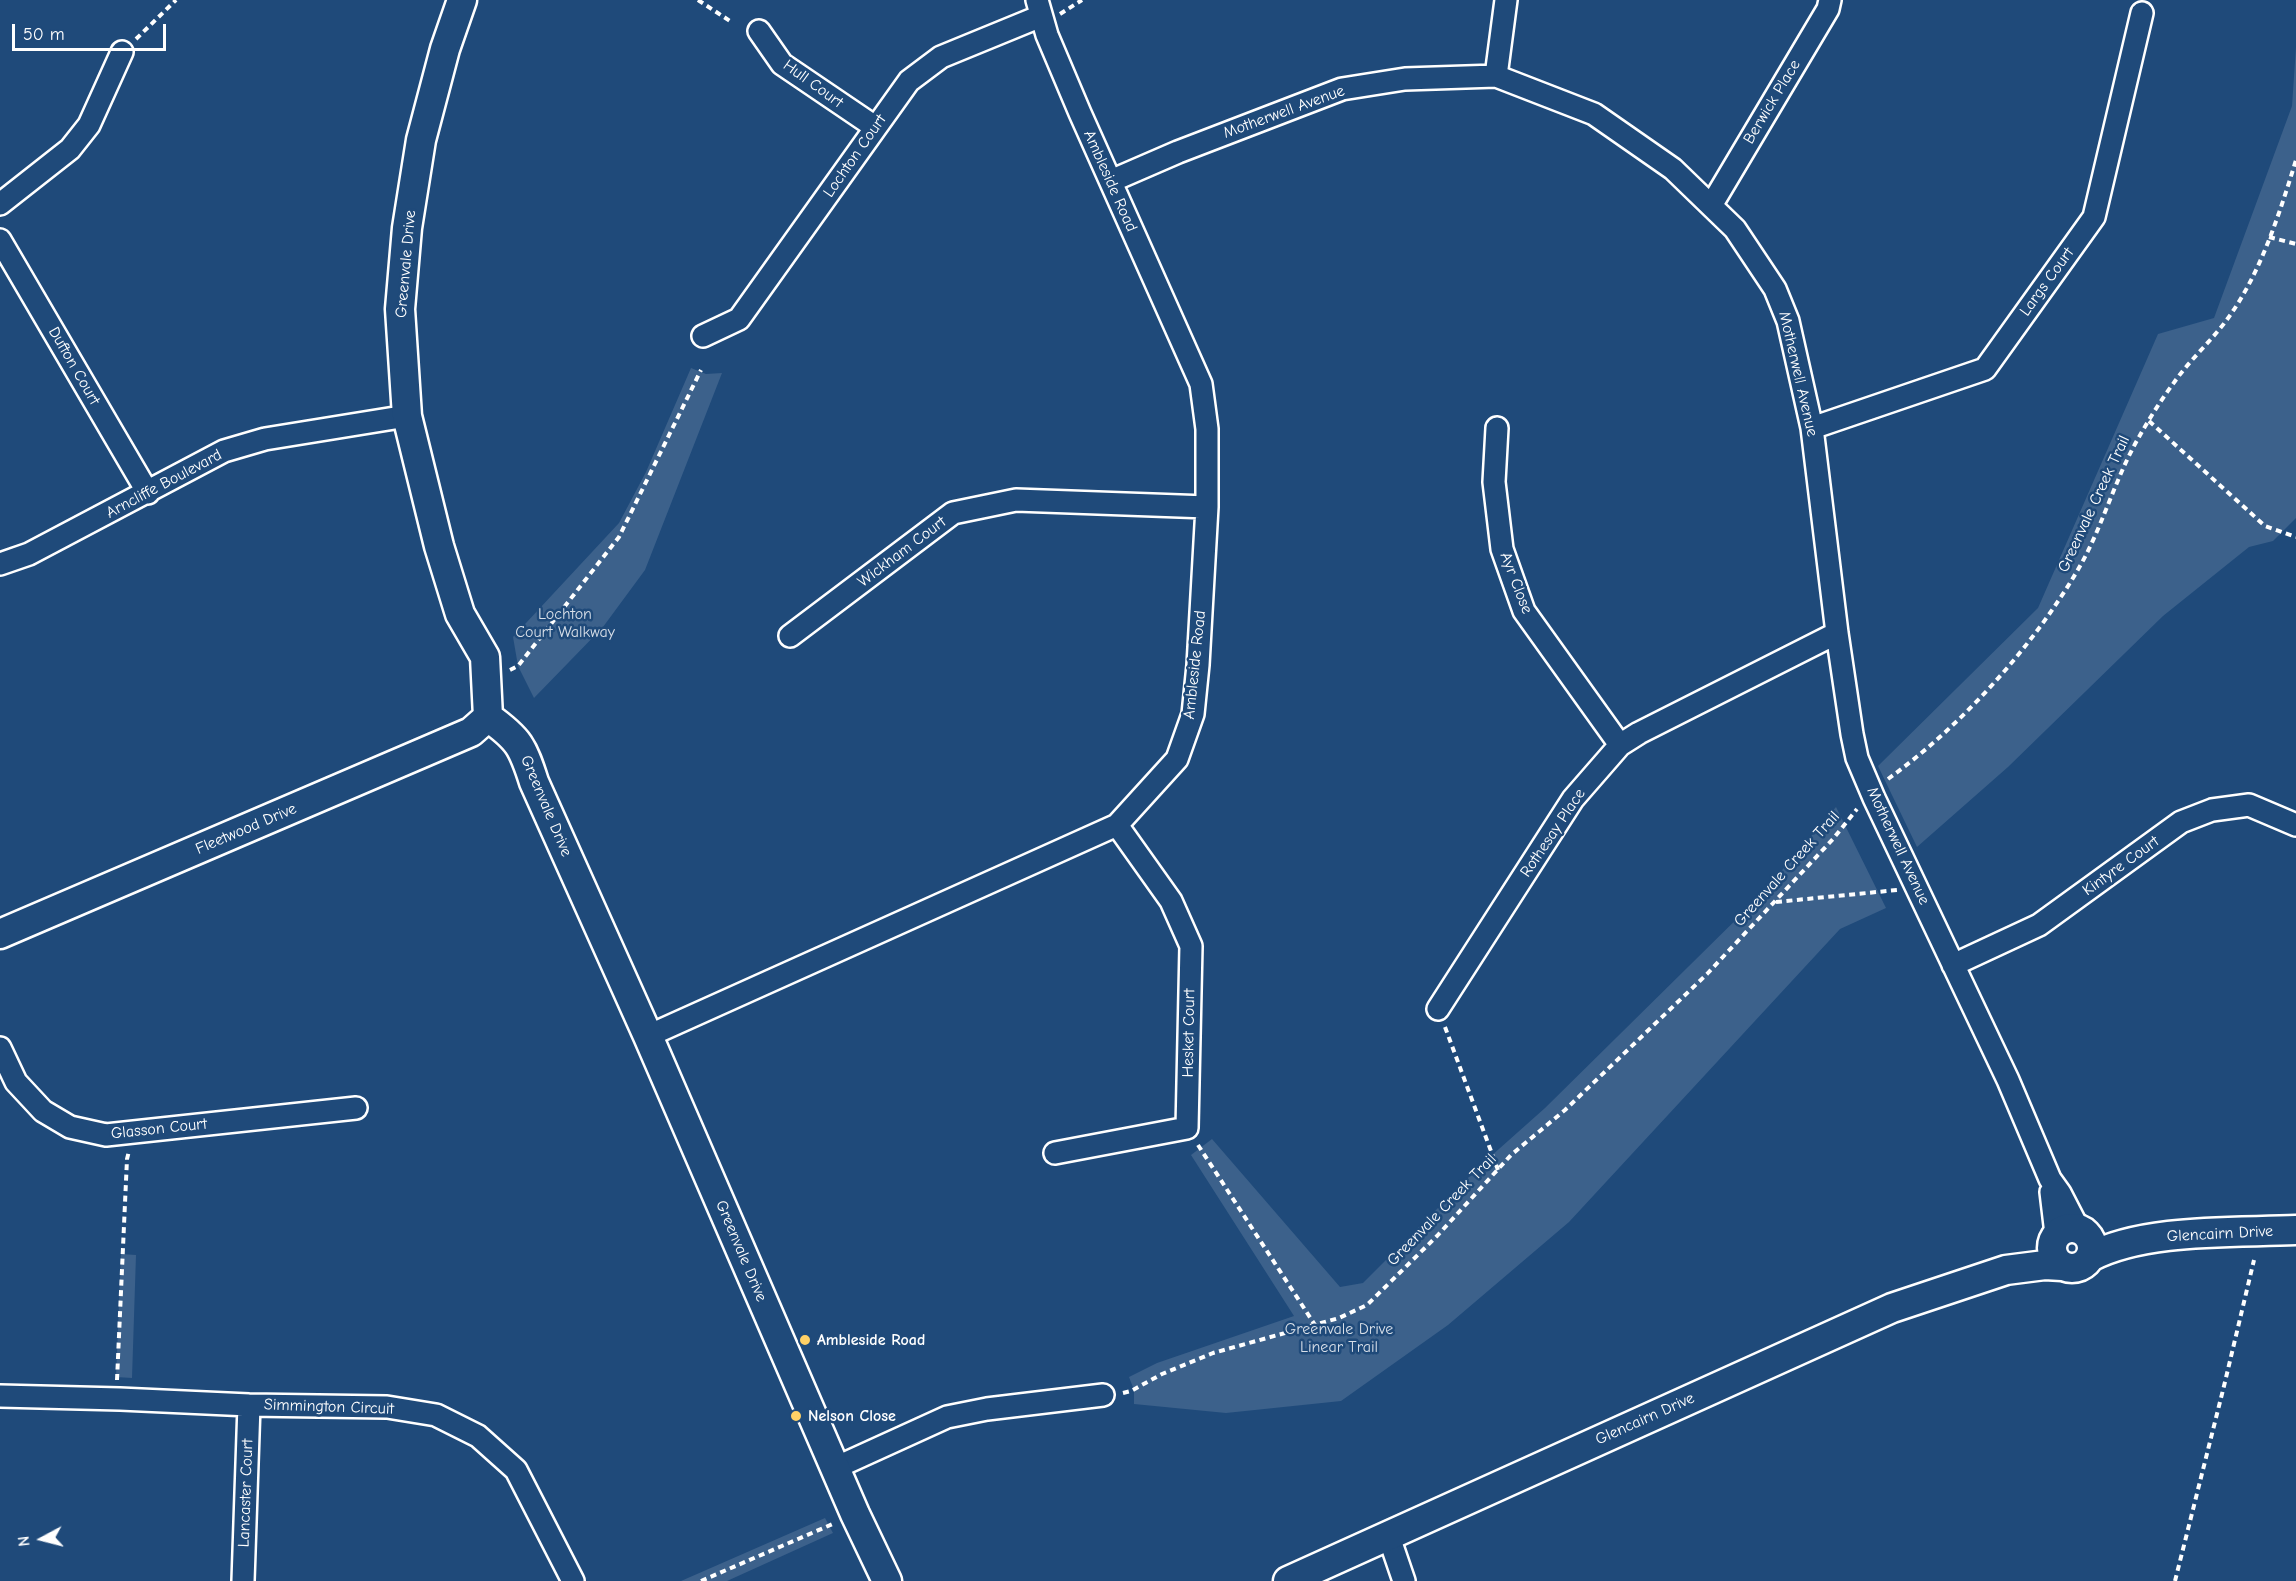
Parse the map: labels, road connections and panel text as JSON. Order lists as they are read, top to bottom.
{
  "streets": {
    "street": [
      "Hull Court",
      "Berwick Place",
      "Motherwell Avenue",
      "Lochton Court",
      "Ambleside Road",
      "Greenvale Drive",
      "Largs Court",
      "Dufton Court",
      "Arncliffe Boulevard",
      "Wickham Court",
      "Ayr Close",
      "Fleetwood Drive",
      "Rothesay Place",
      "Kintyre Court",
      "Hesket Court",
      "Glasson Court",
      "Glencairn Drive",
      "Simmington Circuit",
      "Lancaster Court"
    ],
    "path": ["Greenvale Creek Trail"]
  },
  "crossings": [
    ["Hull Court", "Lochton Court"],
    ["Berwick Place", "Motherwell Avenue"],
    ["Motherwell Avenue", "Ambleside Road"],
    ["Motherwell Avenue", "Largs Court"],
    ["Motherwell Avenue", "Greenvale Creek Trail"],
    ["Motherwell Avenue", "Rothesay Place"],
    ["Motherwell Avenue", "Kintyre Court"],
    ["Motherwell Avenue", "Glencairn Drive"],
    ["Lochton Court", "Ambleside Road"],
    ["Ambleside Road", "Greenvale Drive"],
    ["Ambleside Road", "Wickham Court"],
    ["Ambleside Road", "Hesket Court"],
    ["Greenvale Drive", "Arncliffe Boulevard"],
    ["Greenvale Drive", "Fleetwood Drive"],
    ["Dufton Court", "Arncliffe Boulevard"],
    ["Ayr Close", "Rothesay Place"],
    ["Simmington Circuit", "Lancaster Court"]
  ],
  "parks": ["Lochton Court Walkway", "Greenvale Drive Linear Trail"],
  "places": ["Ambleside Road", "Nelson Close"],
  "scale_bar": "50 m",
  "north": "left"
}
